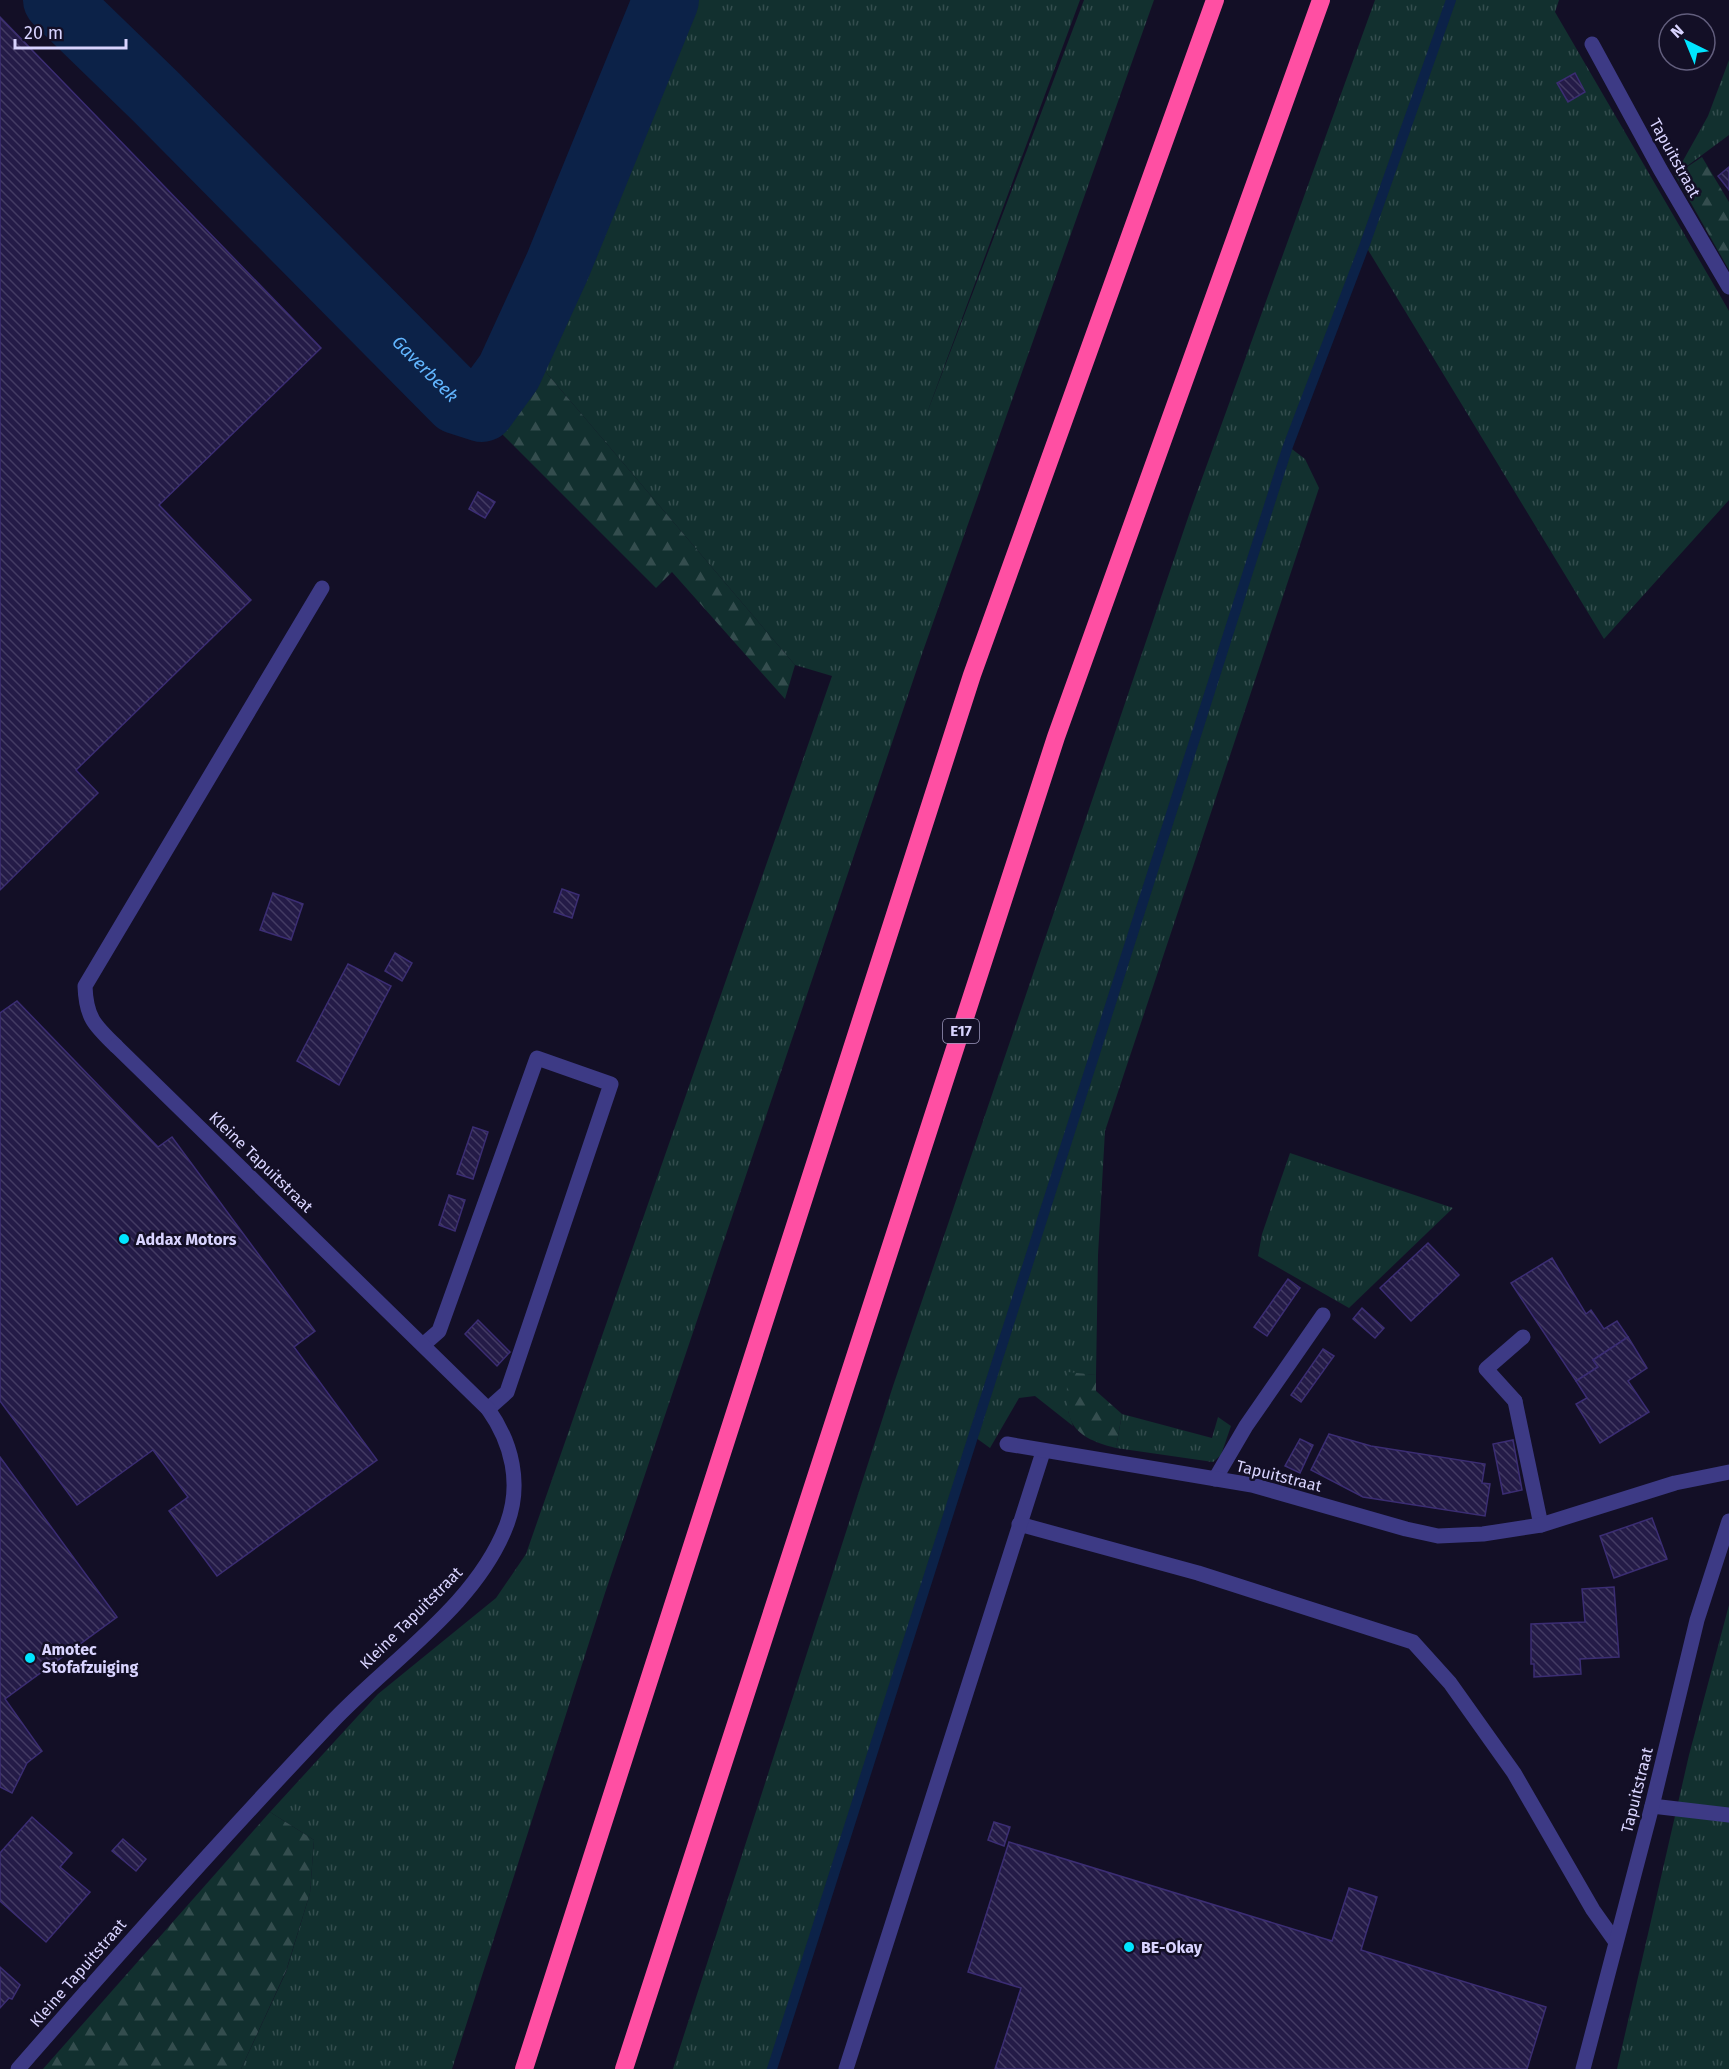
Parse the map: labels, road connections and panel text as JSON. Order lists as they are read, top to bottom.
{
  "streets": {
    "highway": ["E17"],
    "street": ["Tapuitstraat", "Kleine Tapuitstraat"]
  },
  "water": ["Gaverbeek"],
  "places": ["Addax Motors", "Amotec Stofafzuiging", "BE-Okay"],
  "scale_bar": "20 m",
  "north": "top left"
}
